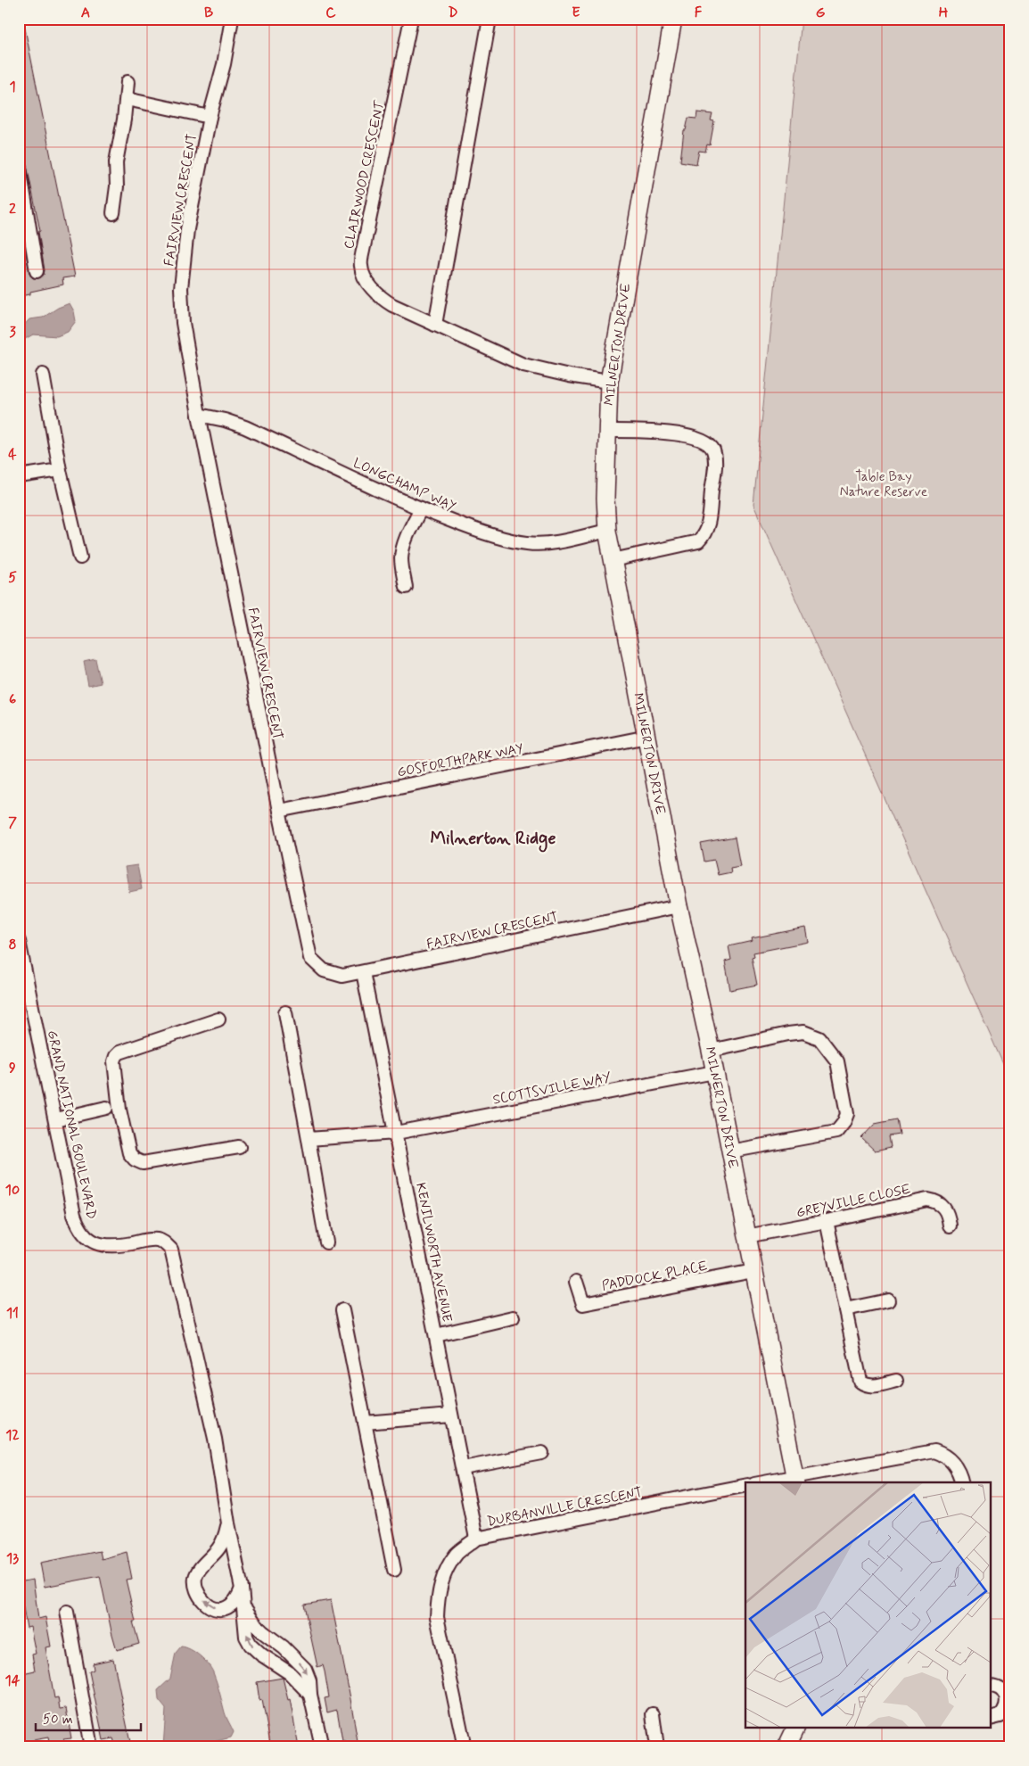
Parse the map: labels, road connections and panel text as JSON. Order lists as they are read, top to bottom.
{
  "streets": {
    "street": [
      "CLAIRWOOD CRESCENT",
      "FAIRVIEW CRESCENT",
      "MILNERTON DRIVE",
      "LONGCHAMP WAY",
      "GOSFORTHPARK WAY",
      "SCOTTSVILLE WAY",
      "GRAND NATIONAL BOULEVARD",
      "GREYVILLE CLOSE",
      "KENILWORTH AVENUE",
      "PADDOCK PLACE",
      "DURBANVILLE CRESCENT"
    ]
  },
  "crossings": [
    ["CLAIRWOOD CRESCENT", "MILNERTON DRIVE"],
    ["FAIRVIEW CRESCENT", "MILNERTON DRIVE"],
    ["FAIRVIEW CRESCENT", "LONGCHAMP WAY"],
    ["FAIRVIEW CRESCENT", "GOSFORTHPARK WAY"],
    ["FAIRVIEW CRESCENT", "KENILWORTH AVENUE"],
    ["MILNERTON DRIVE", "LONGCHAMP WAY"],
    ["MILNERTON DRIVE", "GOSFORTHPARK WAY"],
    ["MILNERTON DRIVE", "SCOTTSVILLE WAY"],
    ["MILNERTON DRIVE", "GREYVILLE CLOSE"],
    ["MILNERTON DRIVE", "PADDOCK PLACE"],
    ["SCOTTSVILLE WAY", "KENILWORTH AVENUE"],
    ["KENILWORTH AVENUE", "DURBANVILLE CRESCENT"]
  ],
  "districts": ["Milnerton Ridge"],
  "parks": ["Table Bay Nature Reserve"],
  "scale_bar": "50 m",
  "grid": {
    "columns": [
      "A",
      "B",
      "C",
      "D",
      "E",
      "F",
      "G",
      "H"
    ],
    "rows": [
      "1",
      "2",
      "3",
      "4",
      "5",
      "6",
      "7",
      "8",
      "9",
      "10",
      "11",
      "12",
      "13",
      "14"
    ]
  }
}
